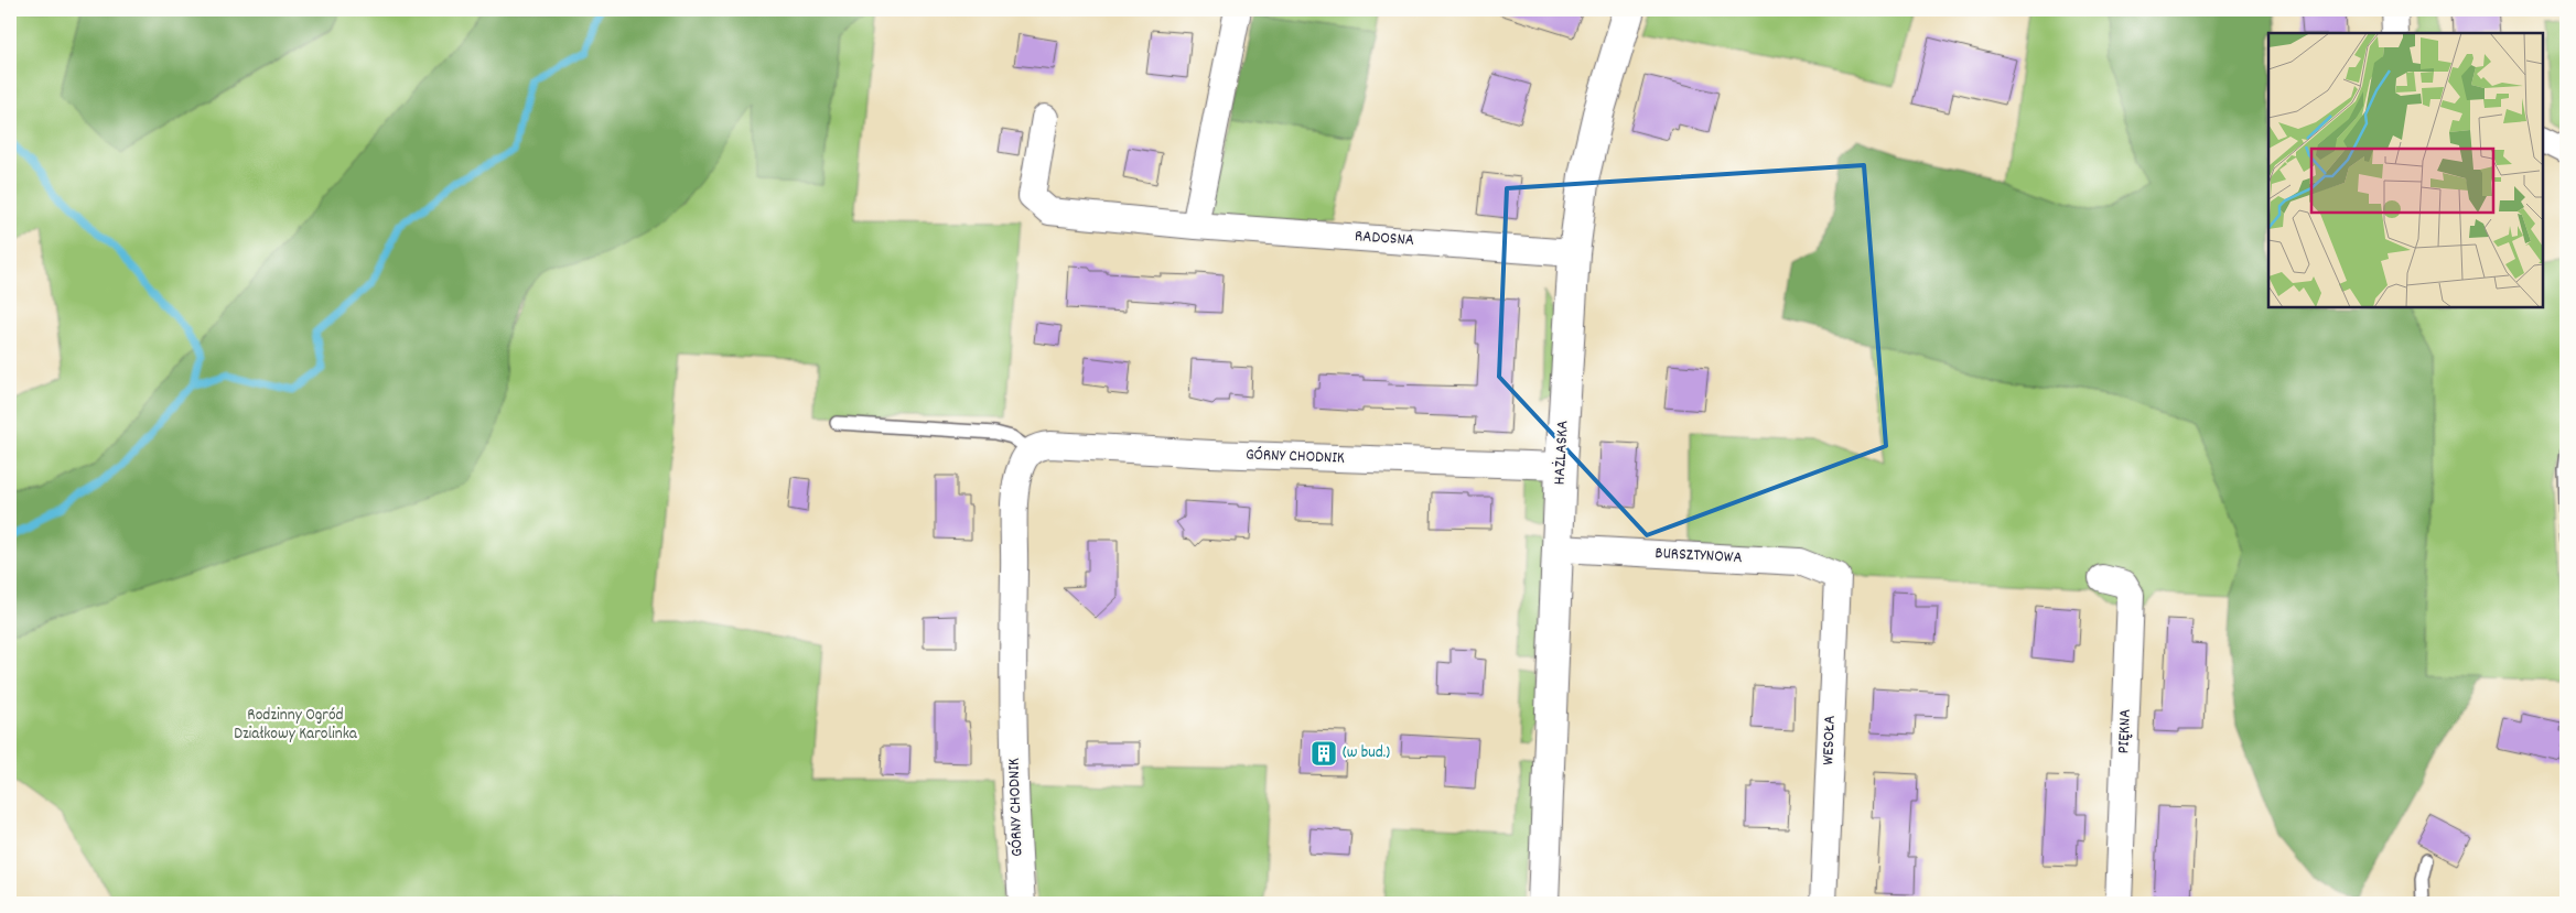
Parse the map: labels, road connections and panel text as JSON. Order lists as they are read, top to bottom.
{
  "streets": {
    "street": [
      "RADOSNA",
      "HAŻLASKA",
      "GÓRNY CHODNIK",
      "BURSZTYNOWA",
      "PIĘKNA",
      "WESOŁA"
    ]
  },
  "crossings": [
    ["RADOSNA", "HAŻLASKA"],
    ["HAŻLASKA", "GÓRNY CHODNIK"],
    ["HAŻLASKA", "BURSZTYNOWA"],
    ["BURSZTYNOWA", "WESOŁA"]
  ],
  "parks": ["Rodzinny Ogród Działkowy Karolinka"],
  "places": {
    "building": ["(w bud.)"]
  }
}
